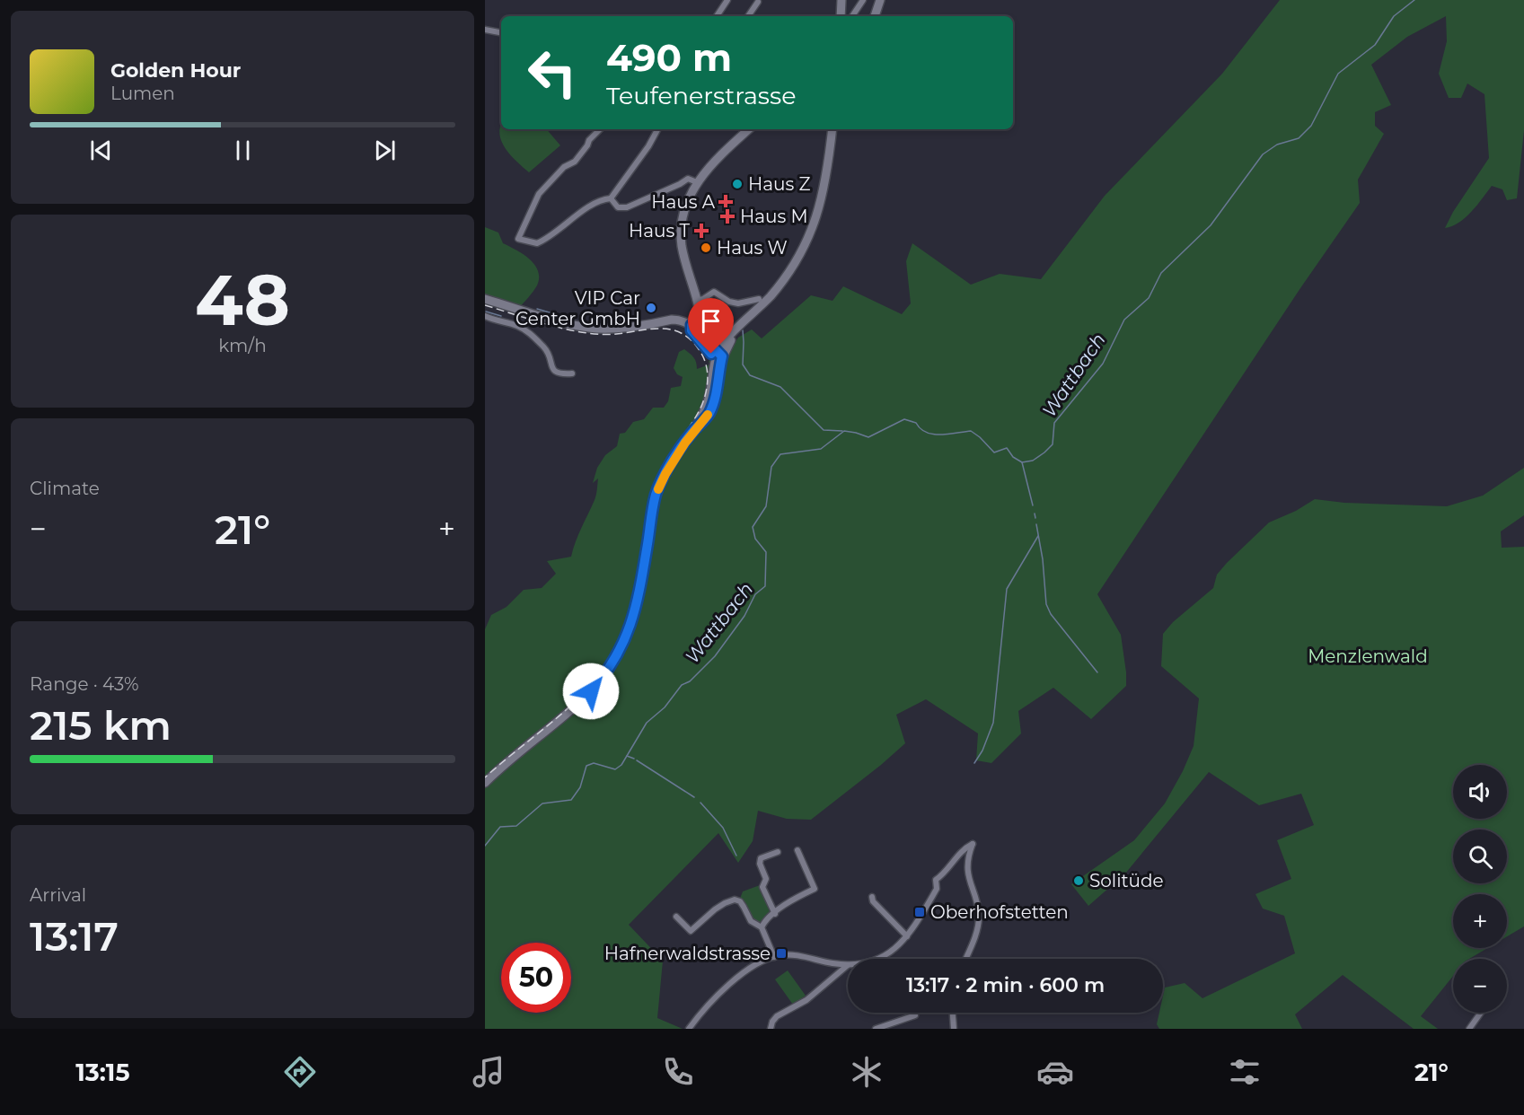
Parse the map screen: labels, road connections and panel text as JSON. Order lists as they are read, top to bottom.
{
  "water": ["Wattbach"],
  "parks": ["Menzlenwald"],
  "places": {
    "other": [
      "Haus Z",
      "Haus W",
      "VIP Car Center GmbH",
      "Solitüde"
    ],
    "health": ["Haus A", "Haus M", "Haus T"],
    "transit": ["Oberhofstetten", "Hafnerwaldstrasse"]
  },
  "page": {
    "turn": ["490 m", "Teufenerstrasse"],
    "song": ["Golden Hour", "Lumen"],
    "tile": [
      ["48", "km/h"],
      "Climate",
      ["Range · 43%", "215 km"],
      ["Arrival", "13:17"]
    ],
    "heat": ["−", "21°", "+"],
    "map_buttons": ["+", "−"],
    "limit": "50",
    "trip": "13:17 · 2 min · 600 m",
    "tabs": ["13:15", "21°"]
  }
}
